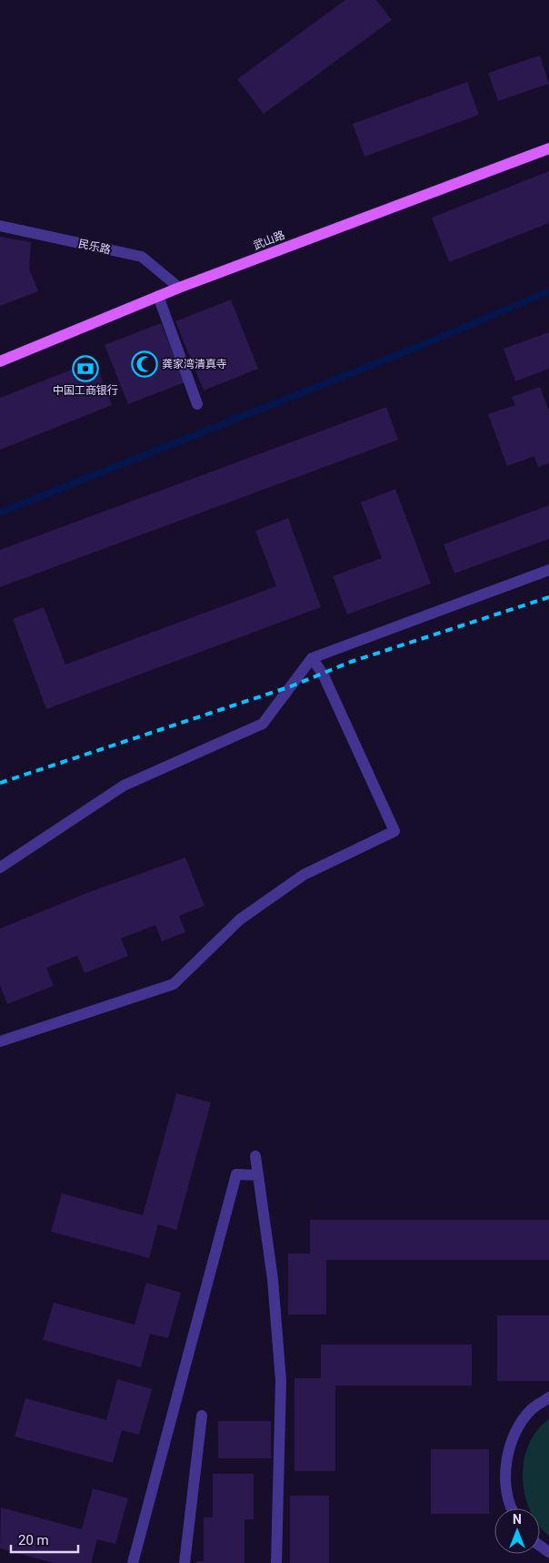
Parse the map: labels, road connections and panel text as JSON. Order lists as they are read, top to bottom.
{
  "streets": {
    "main road": ["武山路"],
    "street": ["民乐路"]
  },
  "crossings": [
    ["武山路", "民乐路"]
  ],
  "places": {
    "mosque": ["龚家湾清真寺"],
    "bank": ["中国工商银行"]
  },
  "scale_bar": "20 m",
  "north": "top"
}
